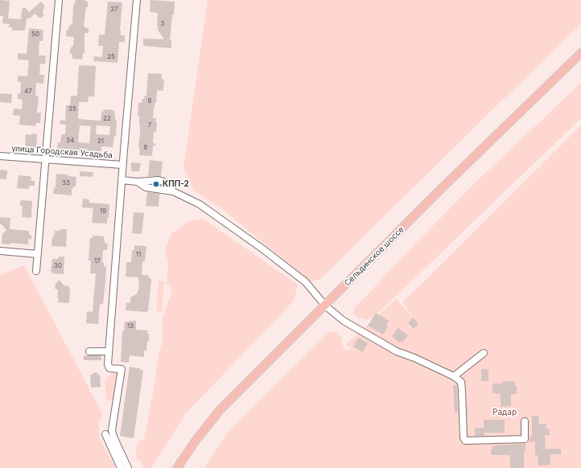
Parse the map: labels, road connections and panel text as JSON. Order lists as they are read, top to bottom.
{
  "streets": {
    "main road": ["Сельдинское шоссе"],
    "street": ["улица Городская Усадьба"]
  },
  "parks": ["Радар"],
  "places": ["КПП-2"],
  "house_numbers": [
    "27",
    "3",
    "50",
    "25",
    "47",
    "6",
    "35",
    "22",
    "7",
    "34",
    "21",
    "8",
    "33",
    "19",
    "11",
    "17",
    "30",
    "13"
  ]
}
